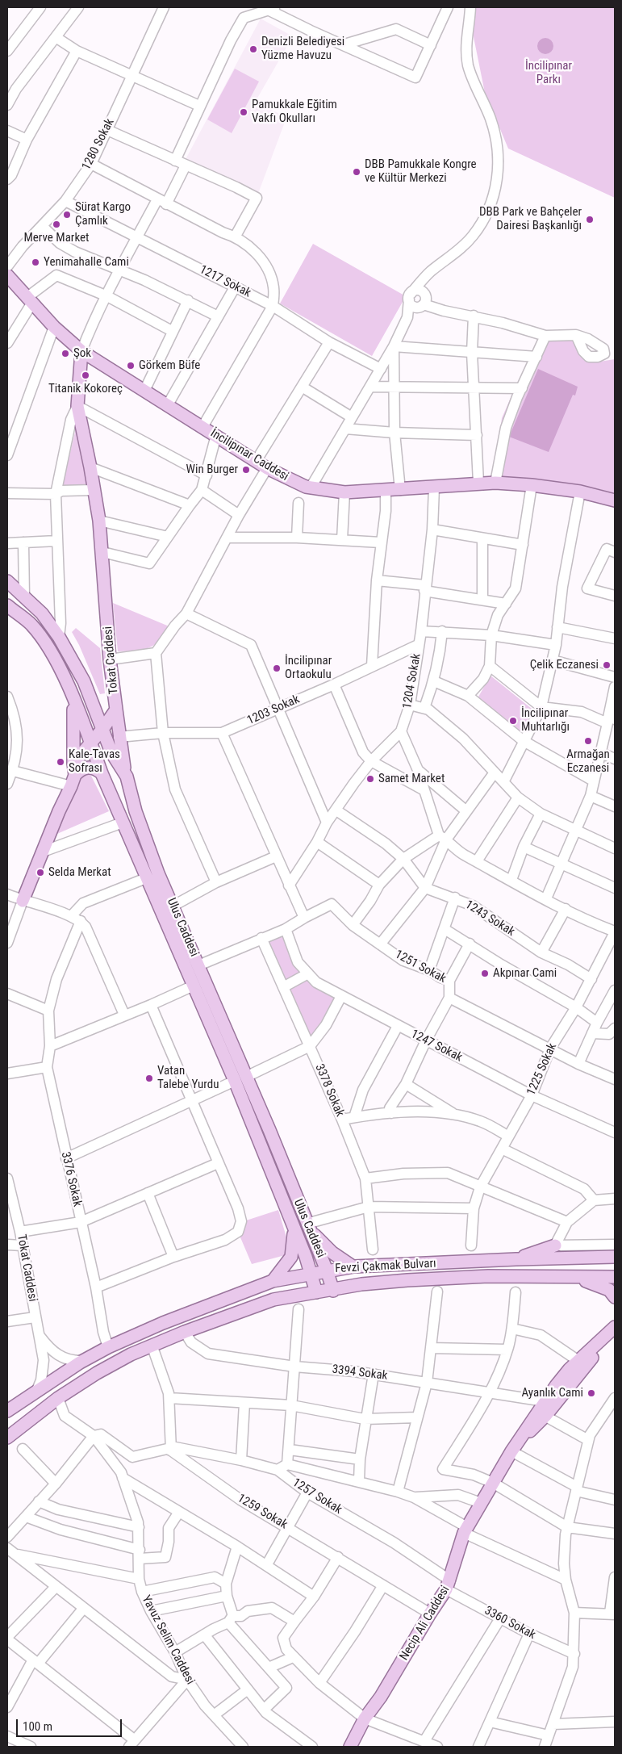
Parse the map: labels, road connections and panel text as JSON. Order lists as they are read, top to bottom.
{
  "streets": {
    "main road": [
      "İncilipınar Caddesi",
      "Tokat Caddesi",
      "Ulus Caddesi",
      "Fevzi Çakmak Bulvarı",
      "Necip Ali Caddesi"
    ],
    "street": [
      "1280 Sokak",
      "1217 Sokak",
      "1204 Sokak",
      "1203 Sokak",
      "1243 Sokak",
      "1251 Sokak",
      "1247 Sokak",
      "1225 Sokak",
      "3378 Sokak",
      "3376 Sokak",
      "3394 Sokak",
      "1257 Sokak",
      "1259 Sokak",
      "3360 Sokak",
      "Yavuz Selim Caddesi"
    ]
  },
  "crossings": [
    ["1280 Sokak", "1217 Sokak"],
    ["İncilipınar Caddesi", "Tokat Caddesi"],
    ["İncilipınar Caddesi", "1204 Sokak"],
    ["Tokat Caddesi", "Ulus Caddesi"],
    ["Tokat Caddesi", "Fevzi Çakmak Bulvarı"],
    ["1204 Sokak", "1203 Sokak"],
    ["1243 Sokak", "1225 Sokak"],
    ["Ulus Caddesi", "1251 Sokak"],
    ["Ulus Caddesi", "Fevzi Çakmak Bulvarı"],
    ["1251 Sokak", "1247 Sokak"],
    ["1251 Sokak", "1225 Sokak"],
    ["1251 Sokak", "3378 Sokak"],
    ["1247 Sokak", "1225 Sokak"],
    ["3376 Sokak", "Fevzi Çakmak Bulvarı"],
    ["Fevzi Çakmak Bulvarı", "3394 Sokak"],
    ["Fevzi Çakmak Bulvarı", "Yavuz Selim Caddesi"],
    ["3394 Sokak", "Necip Ali Caddesi"],
    ["1257 Sokak", "1259 Sokak"],
    ["1257 Sokak", "Necip Ali Caddesi"],
    ["1257 Sokak", "3360 Sokak"],
    ["1259 Sokak", "Necip Ali Caddesi"],
    ["Necip Ali Caddesi", "3360 Sokak"]
  ],
  "parks": ["İncilipınar Parkı"],
  "places": [
    "Denizli Belediyesi Yüzme Havuzu",
    "Pamukkale Eğitim Vakfı Okulları",
    "DBB Pamukkale Kongre ve Kültür Merkezi",
    "Sürat Kargo Çamlık",
    "DBB Park ve Bahçeler Dairesi Başkanlığı",
    "Merve Market",
    "Yenimahalle Cami",
    "Şok",
    "Görkem Büfe",
    "Titanik Kokoreç",
    "Win Burger",
    "Çelik Eczanesi",
    "İncilipınar Ortaokulu",
    "İncilipınar Muhtarlığı",
    "Armağan Eczanesi",
    "Kale-Tavas Sofrası",
    "Samet Market",
    "Selda Merkat",
    "Akpınar Cami",
    "Vatan Talebe Yurdu",
    "Ayanlık Cami"
  ],
  "scale_bar": "100 m"
}
